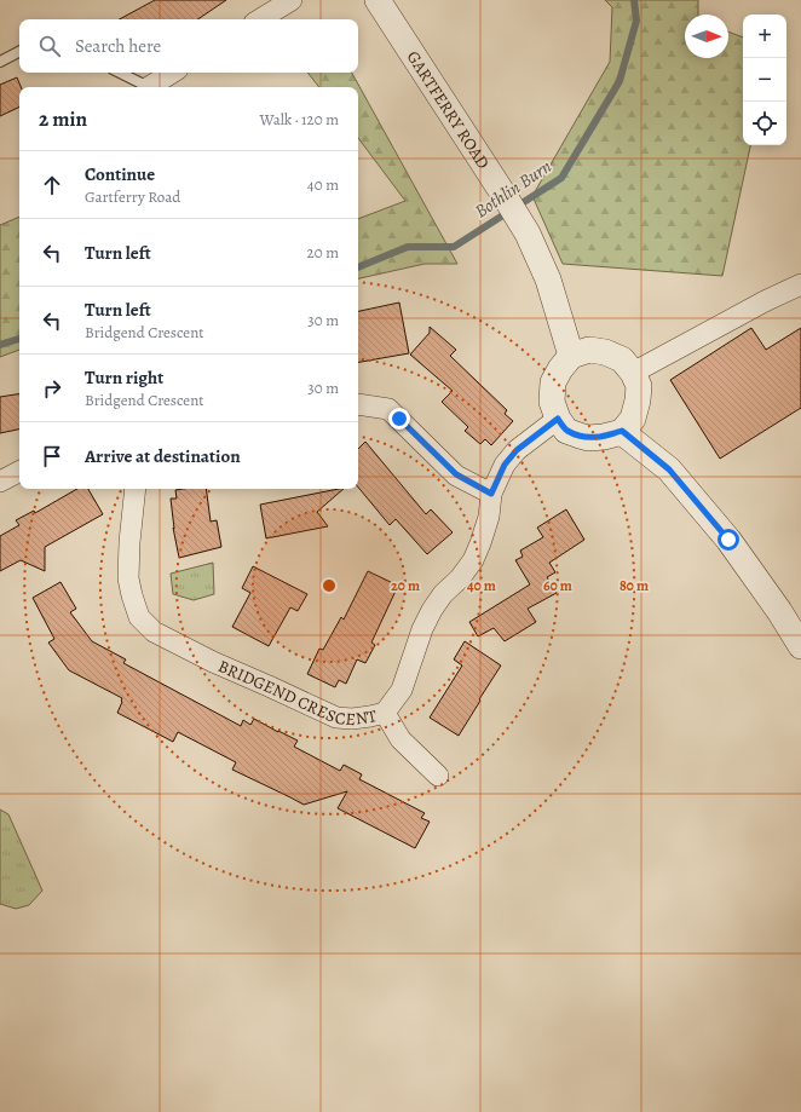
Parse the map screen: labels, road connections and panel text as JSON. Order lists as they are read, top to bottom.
{
  "streets": {
    "street": ["GARTFERRY ROAD", "BRIDGEND CRESCENT"]
  },
  "crossings": [
    ["GARTFERRY ROAD", "BRIDGEND CRESCENT"]
  ],
  "water": ["Bothlin Burn"],
  "north": "right",
  "page": {
    "map_buttons": ["+", "−"],
    "search": "Search here",
    "heading": ["2 min", "Walk · 120 m"],
    "list": [
      ["Continue", "Gartferry Road", "40 m"],
      ["Turn left", "20 m"],
      ["Turn left", "Bridgend Crescent", "30 m"],
      ["Turn right", "Bridgend Crescent", "30 m"],
      "Arrive at destination"
    ]
  },
  "rings": [
    "20 m",
    "40 m",
    "60 m",
    "80 m"
  ]
}
